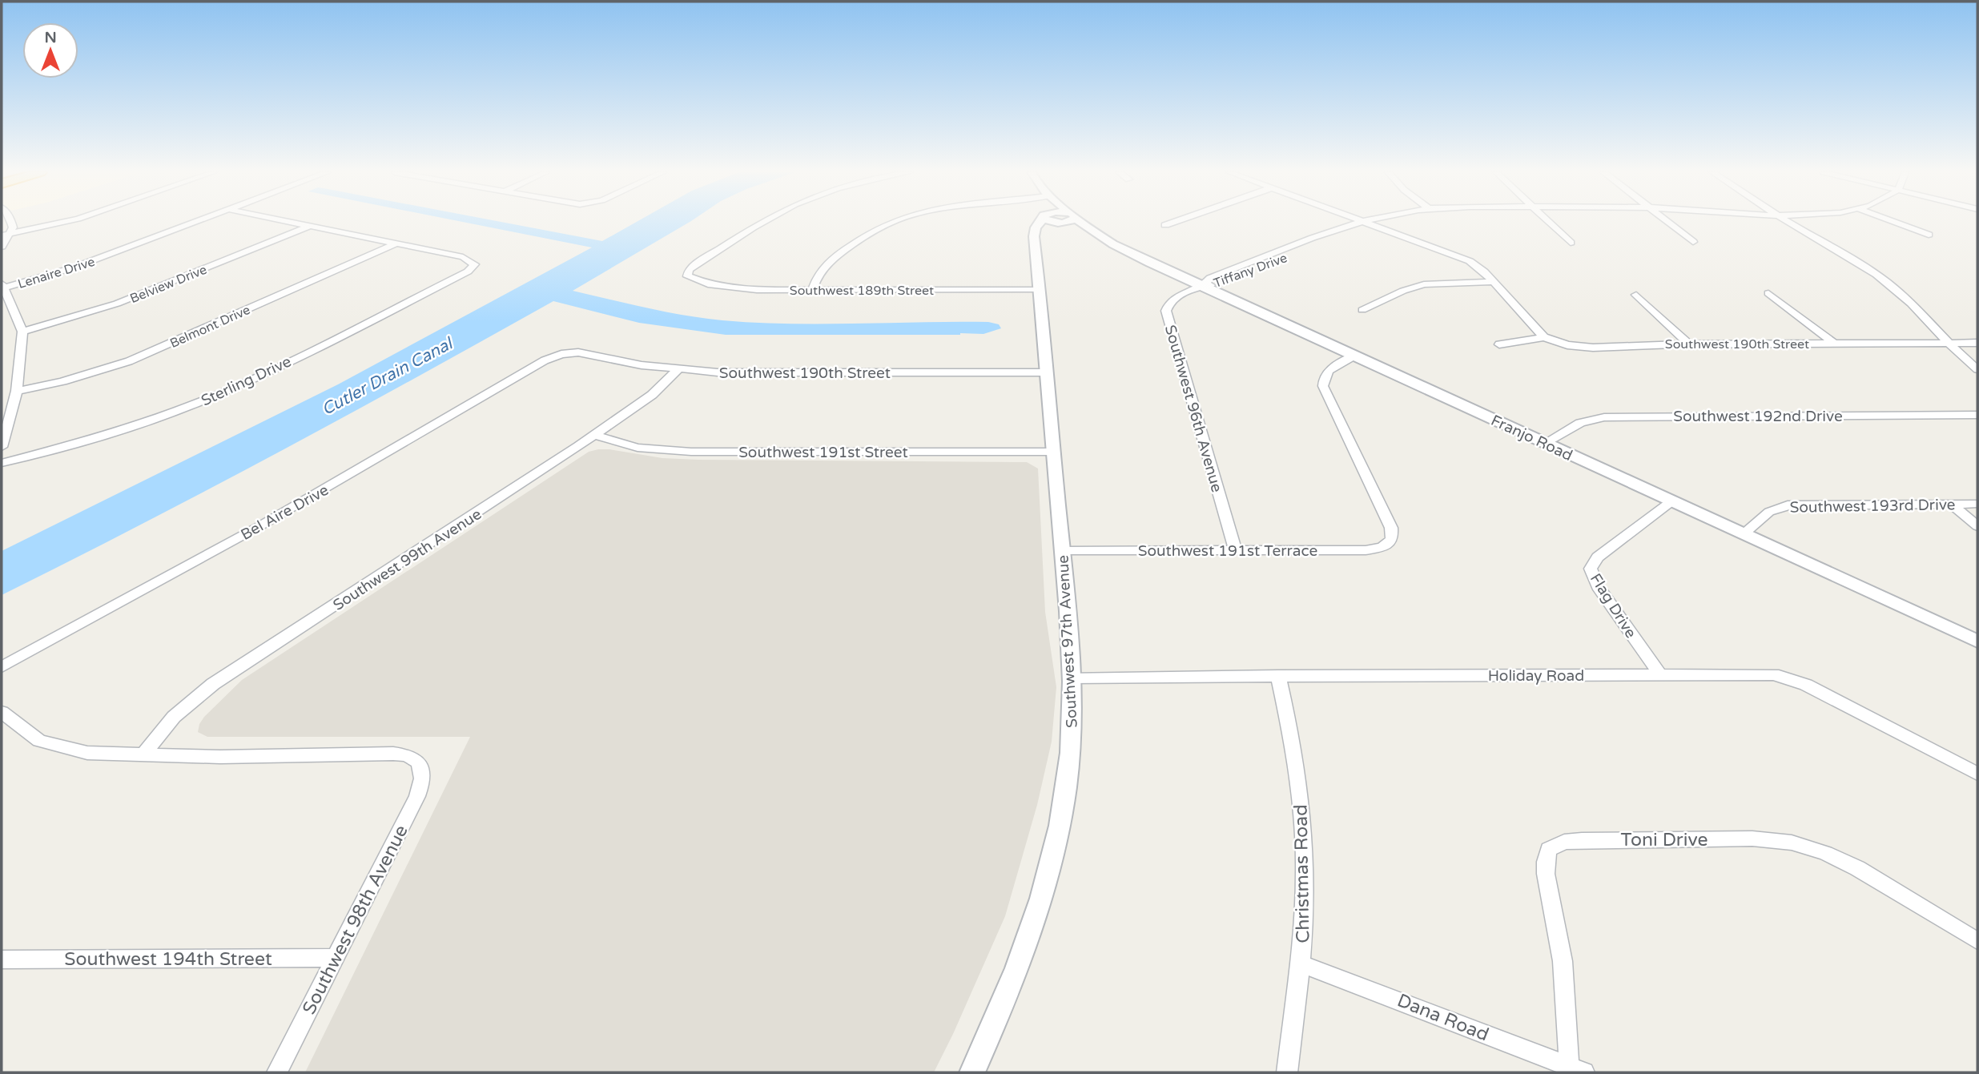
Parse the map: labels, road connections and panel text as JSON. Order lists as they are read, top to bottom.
{
  "streets": {
    "street": [
      "Tiffany Drive",
      "Lenaire Drive",
      "Belview Drive",
      "Southwest 189th Street",
      "Belmont Drive",
      "Southwest 190th Street",
      "Sterling Drive",
      "Southwest 96th Avenue",
      "Southwest 192nd Drive",
      "Franjo Road",
      "Southwest 191st Street",
      "Southwest 193rd Drive",
      "Bel Aire Drive",
      "Southwest 191st Terrace",
      "Southwest 99th Avenue",
      "Flag Drive",
      "Southwest 97th Avenue",
      "Holiday Road",
      "Toni Drive",
      "Christmas Road",
      "Southwest 98th Avenue",
      "Southwest 194th Street",
      "Dana Road"
    ]
  },
  "crossings": [
    ["Tiffany Drive", "Southwest 96th Avenue"],
    ["Tiffany Drive", "Franjo Road"],
    ["Southwest 189th Street", "Southwest 97th Avenue"],
    ["Belmont Drive", "Sterling Drive"],
    ["Southwest 190th Street", "Bel Aire Drive"],
    ["Southwest 190th Street", "Southwest 99th Avenue"],
    ["Southwest 190th Street", "Southwest 97th Avenue"],
    ["Southwest 96th Avenue", "Franjo Road"],
    ["Southwest 96th Avenue", "Southwest 191st Terrace"],
    ["Southwest 192nd Drive", "Franjo Road"],
    ["Franjo Road", "Southwest 193rd Drive"],
    ["Franjo Road", "Southwest 191st Terrace"],
    ["Franjo Road", "Flag Drive"],
    ["Southwest 191st Street", "Southwest 99th Avenue"],
    ["Southwest 191st Street", "Southwest 97th Avenue"],
    ["Southwest 191st Terrace", "Southwest 97th Avenue"],
    ["Southwest 99th Avenue", "Southwest 98th Avenue"],
    ["Flag Drive", "Holiday Road"],
    ["Southwest 97th Avenue", "Holiday Road"],
    ["Holiday Road", "Christmas Road"],
    ["Toni Drive", "Dana Road"],
    ["Christmas Road", "Dana Road"],
    ["Southwest 98th Avenue", "Southwest 194th Street"]
  ],
  "water": ["Cutler Drain Canal"],
  "north": "top"
}
